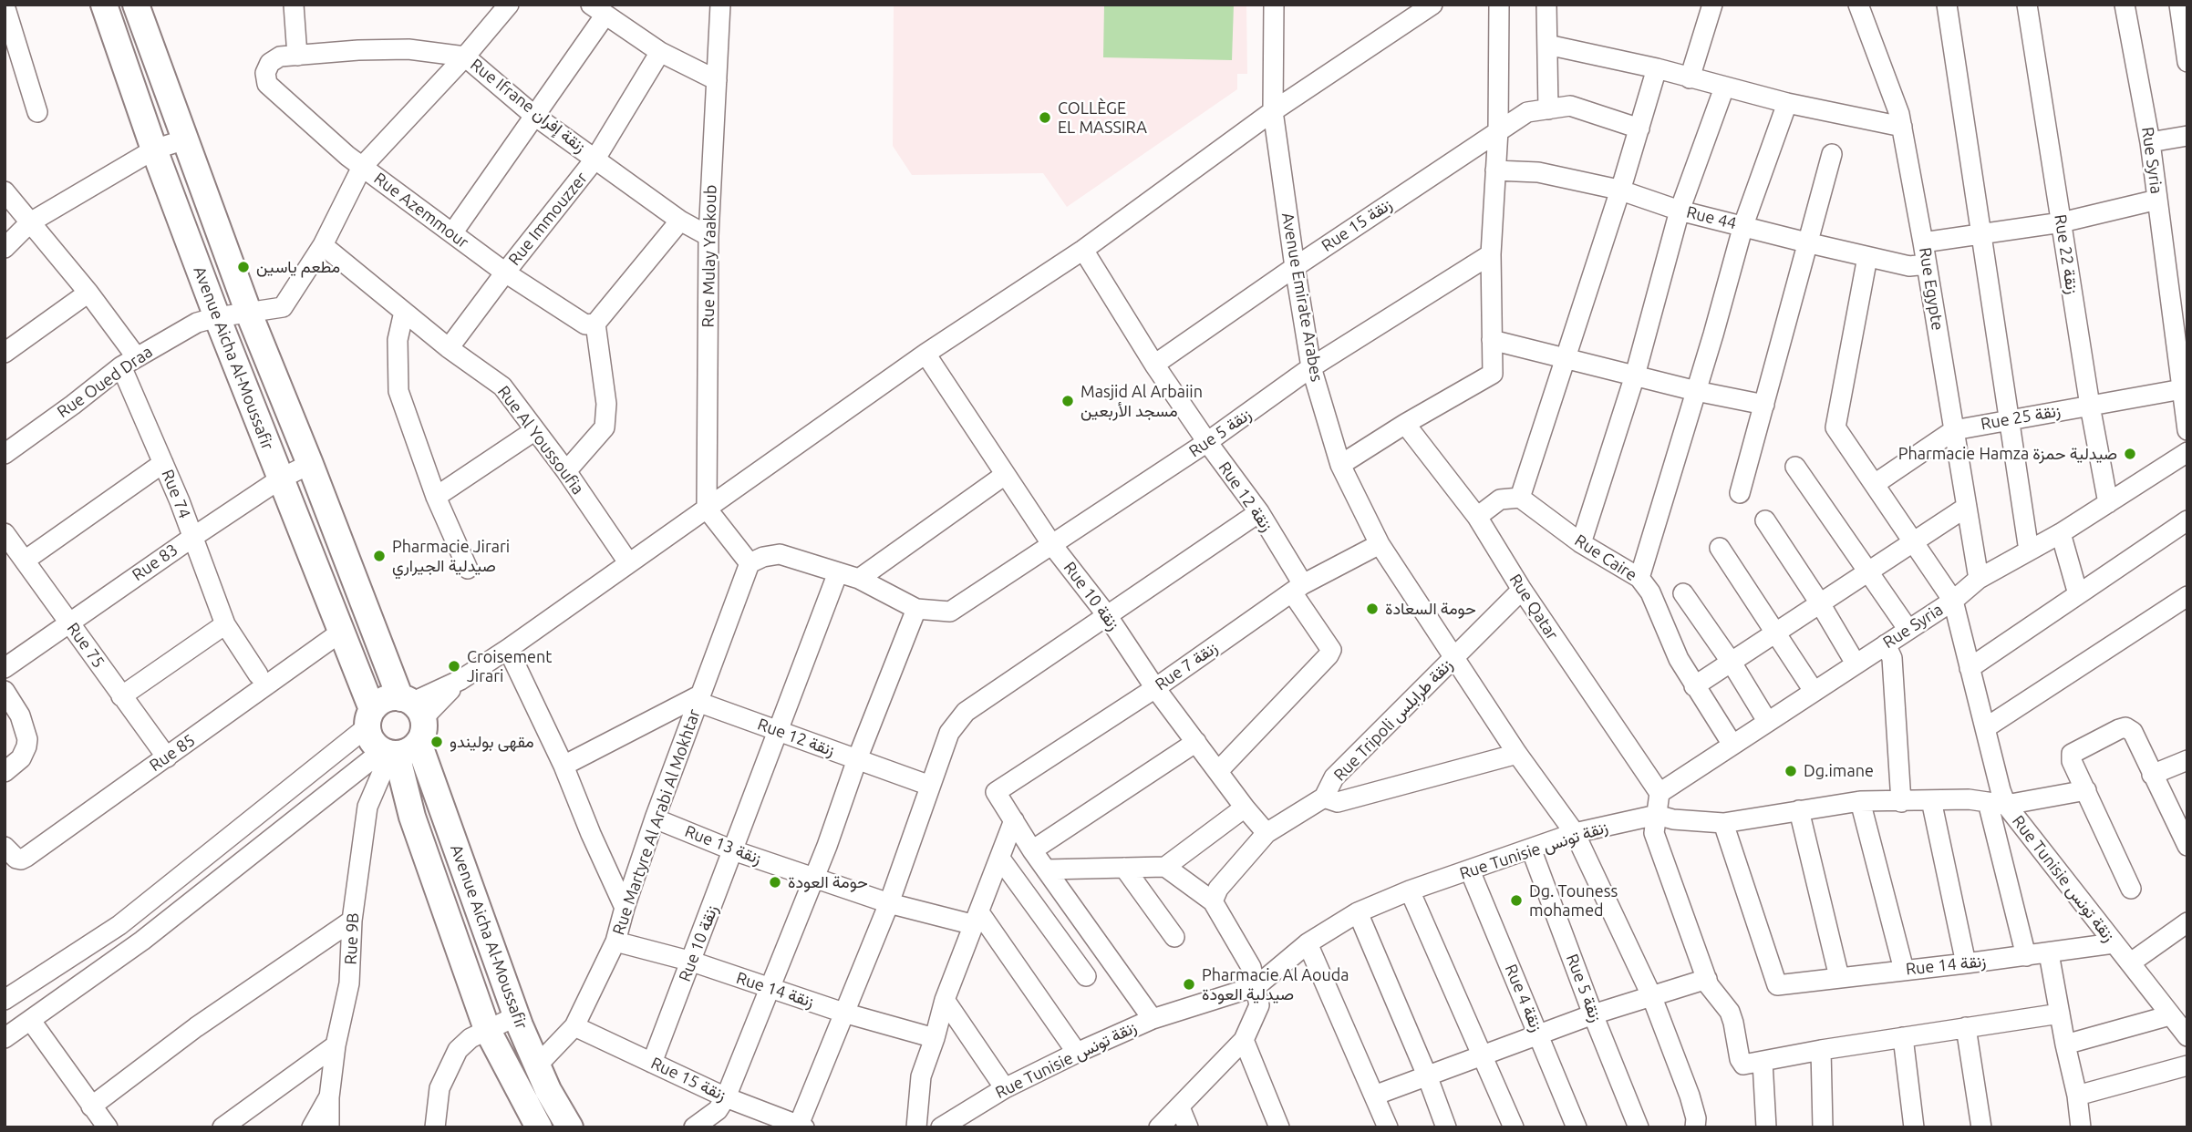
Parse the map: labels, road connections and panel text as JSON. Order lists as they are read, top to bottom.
{
  "streets": {
    "main road": ["Avenue Aicha Al-Moussafir"],
    "street": [
      "Rue Ifrane زنقة إفران",
      "Rue Syria",
      "Rue Azemmour",
      "Rue 44",
      "Rue Immouzzer",
      "Rue 15 زنقة",
      "Rue 22 زنقة",
      "Rue Mulay Yaakoub",
      "Rue Egypte",
      "Avenue Emirate Arabes",
      "Rue Oued Draa",
      "Rue 25 زنقة",
      "Rue 5 زنقة",
      "Rue Al Youssoufia",
      "Rue 74",
      "Rue 12 زنقة",
      "Rue Caire",
      "Rue 83",
      "Rue 10 زنقة",
      "Rue Qatar",
      "Rue 75",
      "Rue 7 زنقة",
      "Rue Tripoli زنقة طرابلس",
      "Rue 85",
      "Rue Martyre Al Arabi Al Mokhtar",
      "Rue 13 زنقة",
      "Rue Tunisie زنقة تونس",
      "Rue 9B",
      "Rue 14 زنقة",
      "Rue 4 زنقة"
    ]
  },
  "crossings": [
    ["Rue Ifrane زنقة إفران", "Rue Azemmour"],
    ["Rue Ifrane زنقة إفران", "Rue Immouzzer"],
    ["Rue Ifrane زنقة إفران", "Rue Mulay Yaakoub"],
    ["Rue Ifrane زنقة إفران", "Rue Oued Draa"],
    ["Rue Syria", "Rue 22 زنقة"],
    ["Rue Syria", "Rue Egypte"],
    ["Rue Syria", "Rue 25 زنقة"],
    ["Rue Syria", "Rue Caire"],
    ["Rue Syria", "Rue Qatar"],
    ["Rue Azemmour", "Rue Immouzzer"],
    ["Rue Azemmour", "Rue Oued Draa"],
    ["Rue 44", "Rue Egypte"],
    ["Rue Immouzzer", "Rue Al Youssoufia"],
    ["Rue 15 زنقة", "Avenue Emirate Arabes"],
    ["Rue 15 زنقة", "Rue 12 زنقة"],
    ["Rue 15 زنقة", "Rue 10 زنقة"],
    ["Rue 15 زنقة", "Rue Martyre Al Arabi Al Mokhtar"],
    ["Rue 22 زنقة", "Rue 25 زنقة"],
    ["Rue Egypte", "Rue 25 زنقة"],
    ["Avenue Emirate Arabes", "Rue 5 زنقة"],
    ["Avenue Emirate Arabes", "Rue 7 زنقة"],
    ["Avenue Emirate Arabes", "Rue Tripoli زنقة طرابلس"],
    ["Avenue Emirate Arabes", "Rue Tunisie زنقة تونس"],
    ["Avenue Aicha Al-Moussafir", "Rue Oued Draa"],
    ["Avenue Aicha Al-Moussafir", "Rue 83"],
    ["Avenue Aicha Al-Moussafir", "Rue 85"],
    ["Avenue Aicha Al-Moussafir", "Rue Martyre Al Arabi Al Mokhtar"],
    ["Avenue Aicha Al-Moussafir", "Rue 9B"],
    ["Rue Oued Draa", "Rue Al Youssoufia"],
    ["Rue Oued Draa", "Rue 74"],
    ["Rue 5 زنقة", "Rue 12 زنقة"],
    ["Rue 5 زنقة", "Rue 10 زنقة"],
    ["Rue 5 زنقة", "Rue Tunisie زنقة تونس"],
    ["Rue 74", "Rue 83"],
    ["Rue 12 زنقة", "Rue 10 زنقة"],
    ["Rue 12 زنقة", "Rue 7 زنقة"],
    ["Rue 12 زنقة", "Rue Martyre Al Arabi Al Mokhtar"],
    ["Rue 83", "Rue 75"],
    ["Rue 10 زنقة", "Rue 7 زنقة"],
    ["Rue 10 زنقة", "Rue Tripoli زنقة طرابلس"],
    ["Rue 10 زنقة", "Rue 13 زنقة"],
    ["Rue 10 زنقة", "Rue 14 زنقة"],
    ["Rue Qatar", "Rue Tripoli زنقة طرابلس"],
    ["Rue 75", "Rue 85"],
    ["Rue Martyre Al Arabi Al Mokhtar", "Rue 13 زنقة"],
    ["Rue Martyre Al Arabi Al Mokhtar", "Rue 14 زنقة"],
    ["Rue Tunisie زنقة تونس", "Rue 14 زنقة"],
    ["Rue Tunisie زنقة تونس", "Rue 4 زنقة"]
  ],
  "places": [
    "COLLÈGE EL MASSIRA",
    "مطعم ياسين",
    "Masjid Al Arbaiin مسجد الأربعين",
    "Pharmacie Hamza صيدلية حمزة",
    "Pharmacie Jirari صيدلية الجيراري",
    "حومة السعادة",
    "Croisement Jirari",
    "مقهى بوليندو",
    "Dg.imane",
    "حومة العودة",
    "Dg. Touness mohamed",
    "Pharmacie Al Aouda صيدلية العودة"
  ]
}
